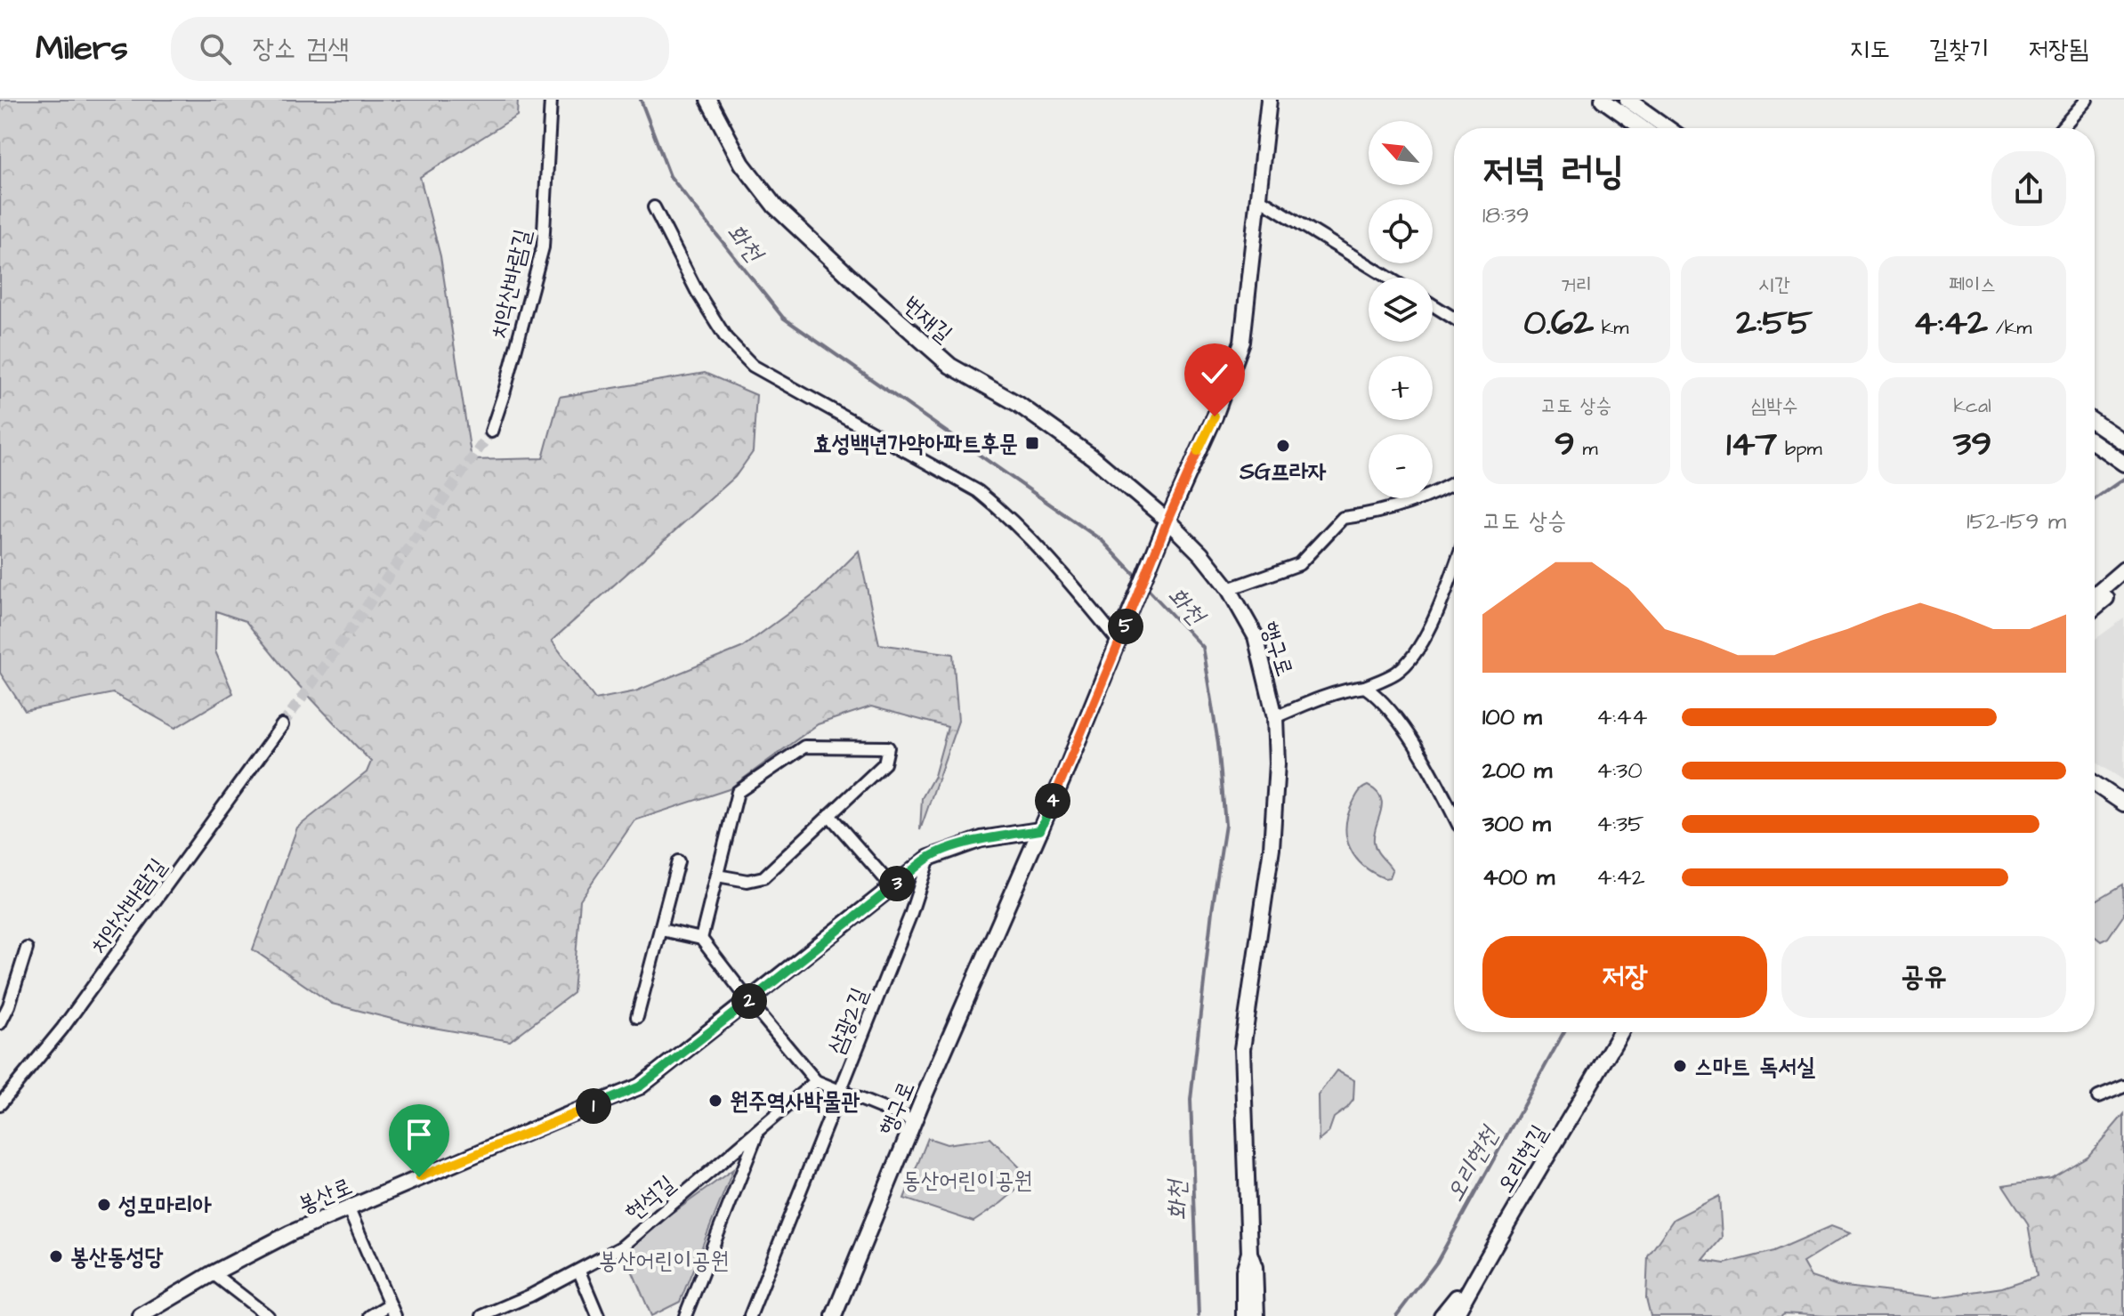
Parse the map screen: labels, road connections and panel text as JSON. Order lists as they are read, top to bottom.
{
  "streets": {
    "street": [
      "치악산바람길",
      "번재길",
      "행구로",
      "삼광2길",
      "오리현길",
      "봉산로",
      "현석길"
    ]
  },
  "crossings": [
    ["번재길", "행구로"],
    ["행구로", "봉산로"],
    ["삼광2길", "봉산로"]
  ],
  "water": ["화천", "오리현천"],
  "parks": ["동산어린이공원", "봉산어린이공원"],
  "places": {
    "transit": ["효성백년가약아파트후문"],
    "other": [
      "SG프라자",
      "스마트 독서실",
      "원주역사박물관",
      "성모마리아",
      "봉산동성당"
    ]
  },
  "north": "top left",
  "page": {
    "header": "Milers",
    "search": "장소 검색",
    "nav": ["지도", "길찾기", "저장됨"],
    "map_buttons": ["+", "−"],
    "heading": ["저녁 러닝", "18:39"],
    "stats": [
      ["거리", "0.62 km"],
      ["시간", "2:55"],
      ["페이스", "4:42 /km"],
      ["고도 상승", "9 m"],
      ["심박수", "147 bpm"],
      ["kcal", "39"]
    ],
    "chart": ["고도 상승", "152–159 m"],
    "pins": [
      "5",
      "4",
      "3",
      "2",
      "1"
    ],
    "list": [
      {
        "name": "100 m",
        "note": "4:44"
      },
      {
        "name": "200 m",
        "note": "4:30"
      },
      {
        "name": "300 m",
        "note": "4:35"
      },
      {
        "name": "400 m",
        "note": "4:42"
      }
    ],
    "buttons": ["저장", "공유"]
  }
}
